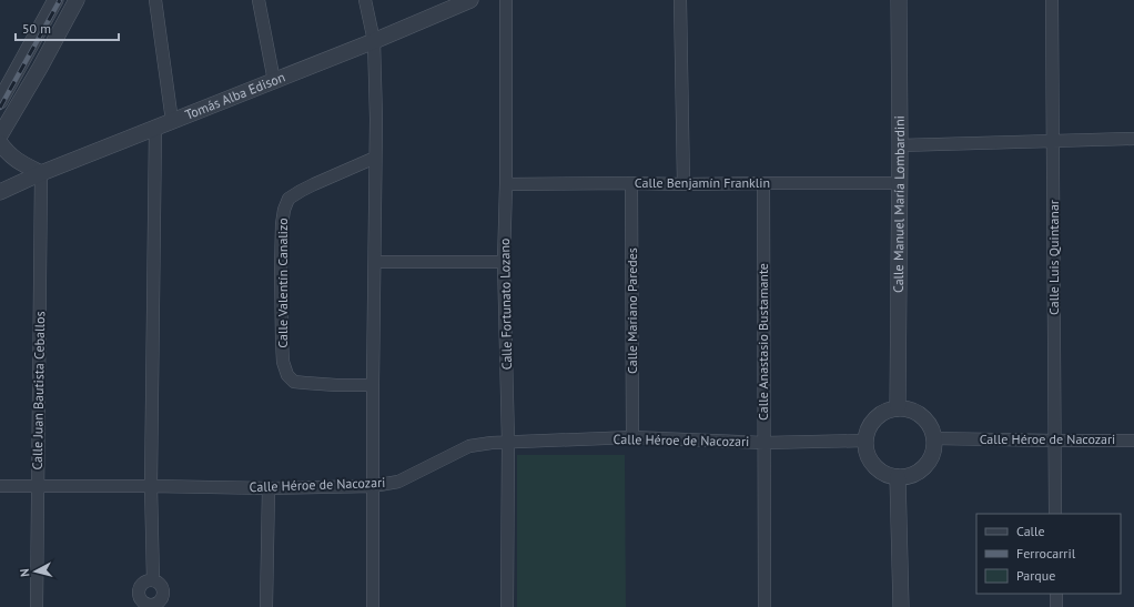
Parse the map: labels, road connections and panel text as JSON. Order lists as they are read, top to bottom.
{
  "streets": {
    "street": [
      "Tomás Alba Edison",
      "Calle Benjamín Franklin",
      "Calle Manuel María Lombardini",
      "Calle Luis Quintanar",
      "Calle Valentín Canalizo",
      "Calle Fortunato Lozano",
      "Calle Mariano Paredes",
      "Calle Anastasio Bustamante",
      "Calle Juan Bautista Ceballos",
      "Calle Héroe de Nacozari"
    ]
  },
  "crossings": [
    ["Tomás Alba Edison", "Calle Juan Bautista Ceballos"],
    ["Calle Benjamín Franklin", "Calle Manuel María Lombardini"],
    ["Calle Benjamín Franklin", "Calle Fortunato Lozano"],
    ["Calle Benjamín Franklin", "Calle Mariano Paredes"],
    ["Calle Benjamín Franklin", "Calle Anastasio Bustamante"],
    ["Calle Manuel María Lombardini", "Calle Héroe de Nacozari"],
    ["Calle Luis Quintanar", "Calle Héroe de Nacozari"],
    ["Calle Fortunato Lozano", "Calle Héroe de Nacozari"],
    ["Calle Mariano Paredes", "Calle Héroe de Nacozari"],
    ["Calle Anastasio Bustamante", "Calle Héroe de Nacozari"],
    ["Calle Juan Bautista Ceballos", "Calle Héroe de Nacozari"]
  ],
  "legend": ["Calle", "Ferrocarril", "Parque"],
  "scale_bar": "50 m",
  "north": "left"
}
